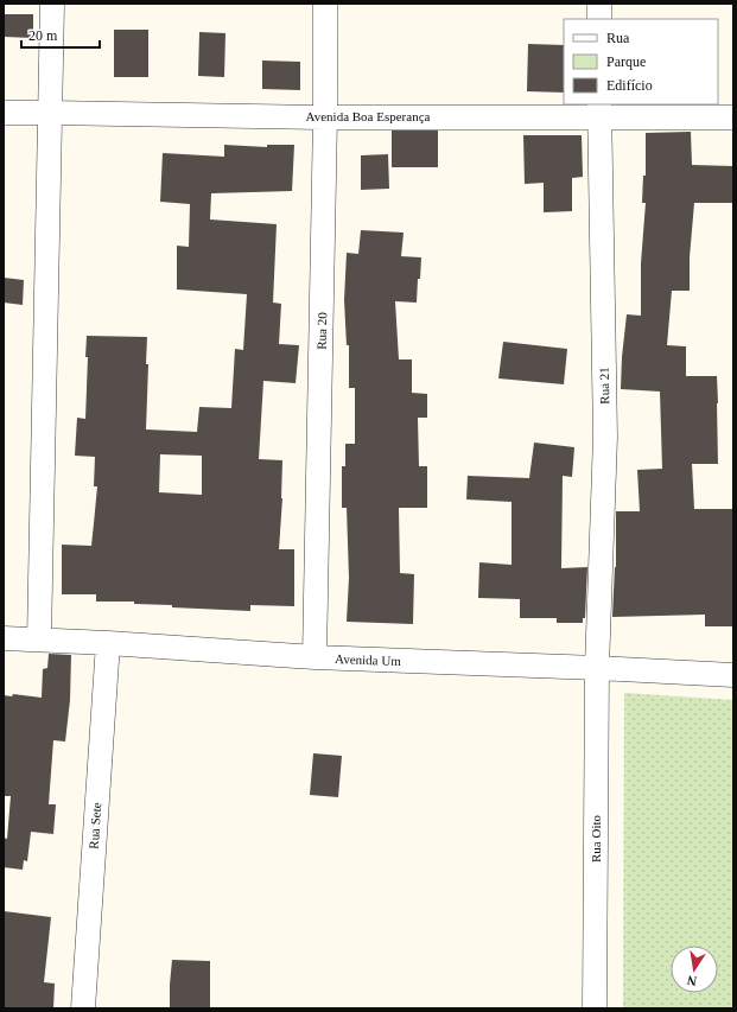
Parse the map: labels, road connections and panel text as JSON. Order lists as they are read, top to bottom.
{
  "streets": {
    "street": [
      "Avenida Boa Esperança",
      "Rua 20",
      "Rua 21",
      "Avenida Um",
      "Rua Sete",
      "Rua Oito"
    ]
  },
  "crossings": [
    ["Avenida Boa Esperança", "Rua 20"],
    ["Avenida Boa Esperança", "Rua 21"],
    ["Rua 20", "Avenida Um"],
    ["Rua 21", "Avenida Um"],
    ["Rua 21", "Rua Oito"],
    ["Avenida Um", "Rua Sete"],
    ["Avenida Um", "Rua Oito"]
  ],
  "legend": ["Rua", "Parque", "Edifício"],
  "scale_bar": "20 m",
  "north": "bottom"
}
